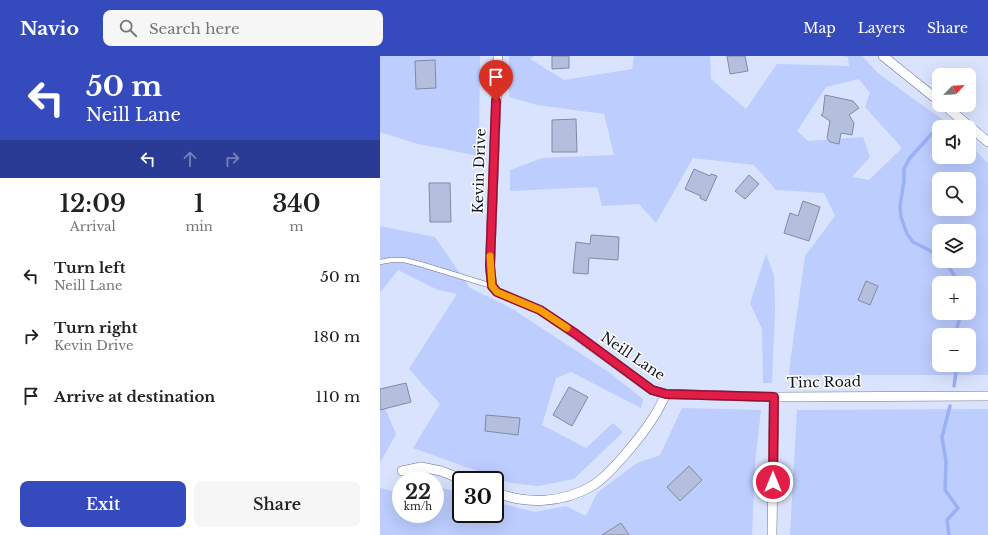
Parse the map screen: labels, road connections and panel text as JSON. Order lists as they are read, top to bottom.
{
  "streets": {
    "street": ["Kevin Drive", "Neill Lane", "Tinc Road"]
  },
  "crossings": [
    ["Kevin Drive", "Neill Lane"],
    ["Neill Lane", "Tinc Road"]
  ],
  "north": "top right",
  "page": {
    "header": "Navio",
    "search": "Search here",
    "nav": ["Map", "Layers", "Share"],
    "turn": ["50 m", "Neill Lane"],
    "map_buttons": ["+", "−"],
    "eta": [
      "12:09",
      "Arrival",
      "1",
      "min",
      "340",
      "m"
    ],
    "list": [
      {
        "name": "Turn left",
        "note": "Neill Lane",
        "value": "50 m"
      },
      {
        "name": "Turn right",
        "note": "Kevin Drive",
        "value": "180 m"
      },
      {
        "name": "Arrive at destination",
        "value": "110 m"
      }
    ],
    "speed": "22 km/h",
    "limit": "30",
    "buttons": ["Exit", "Share"]
  }
}
